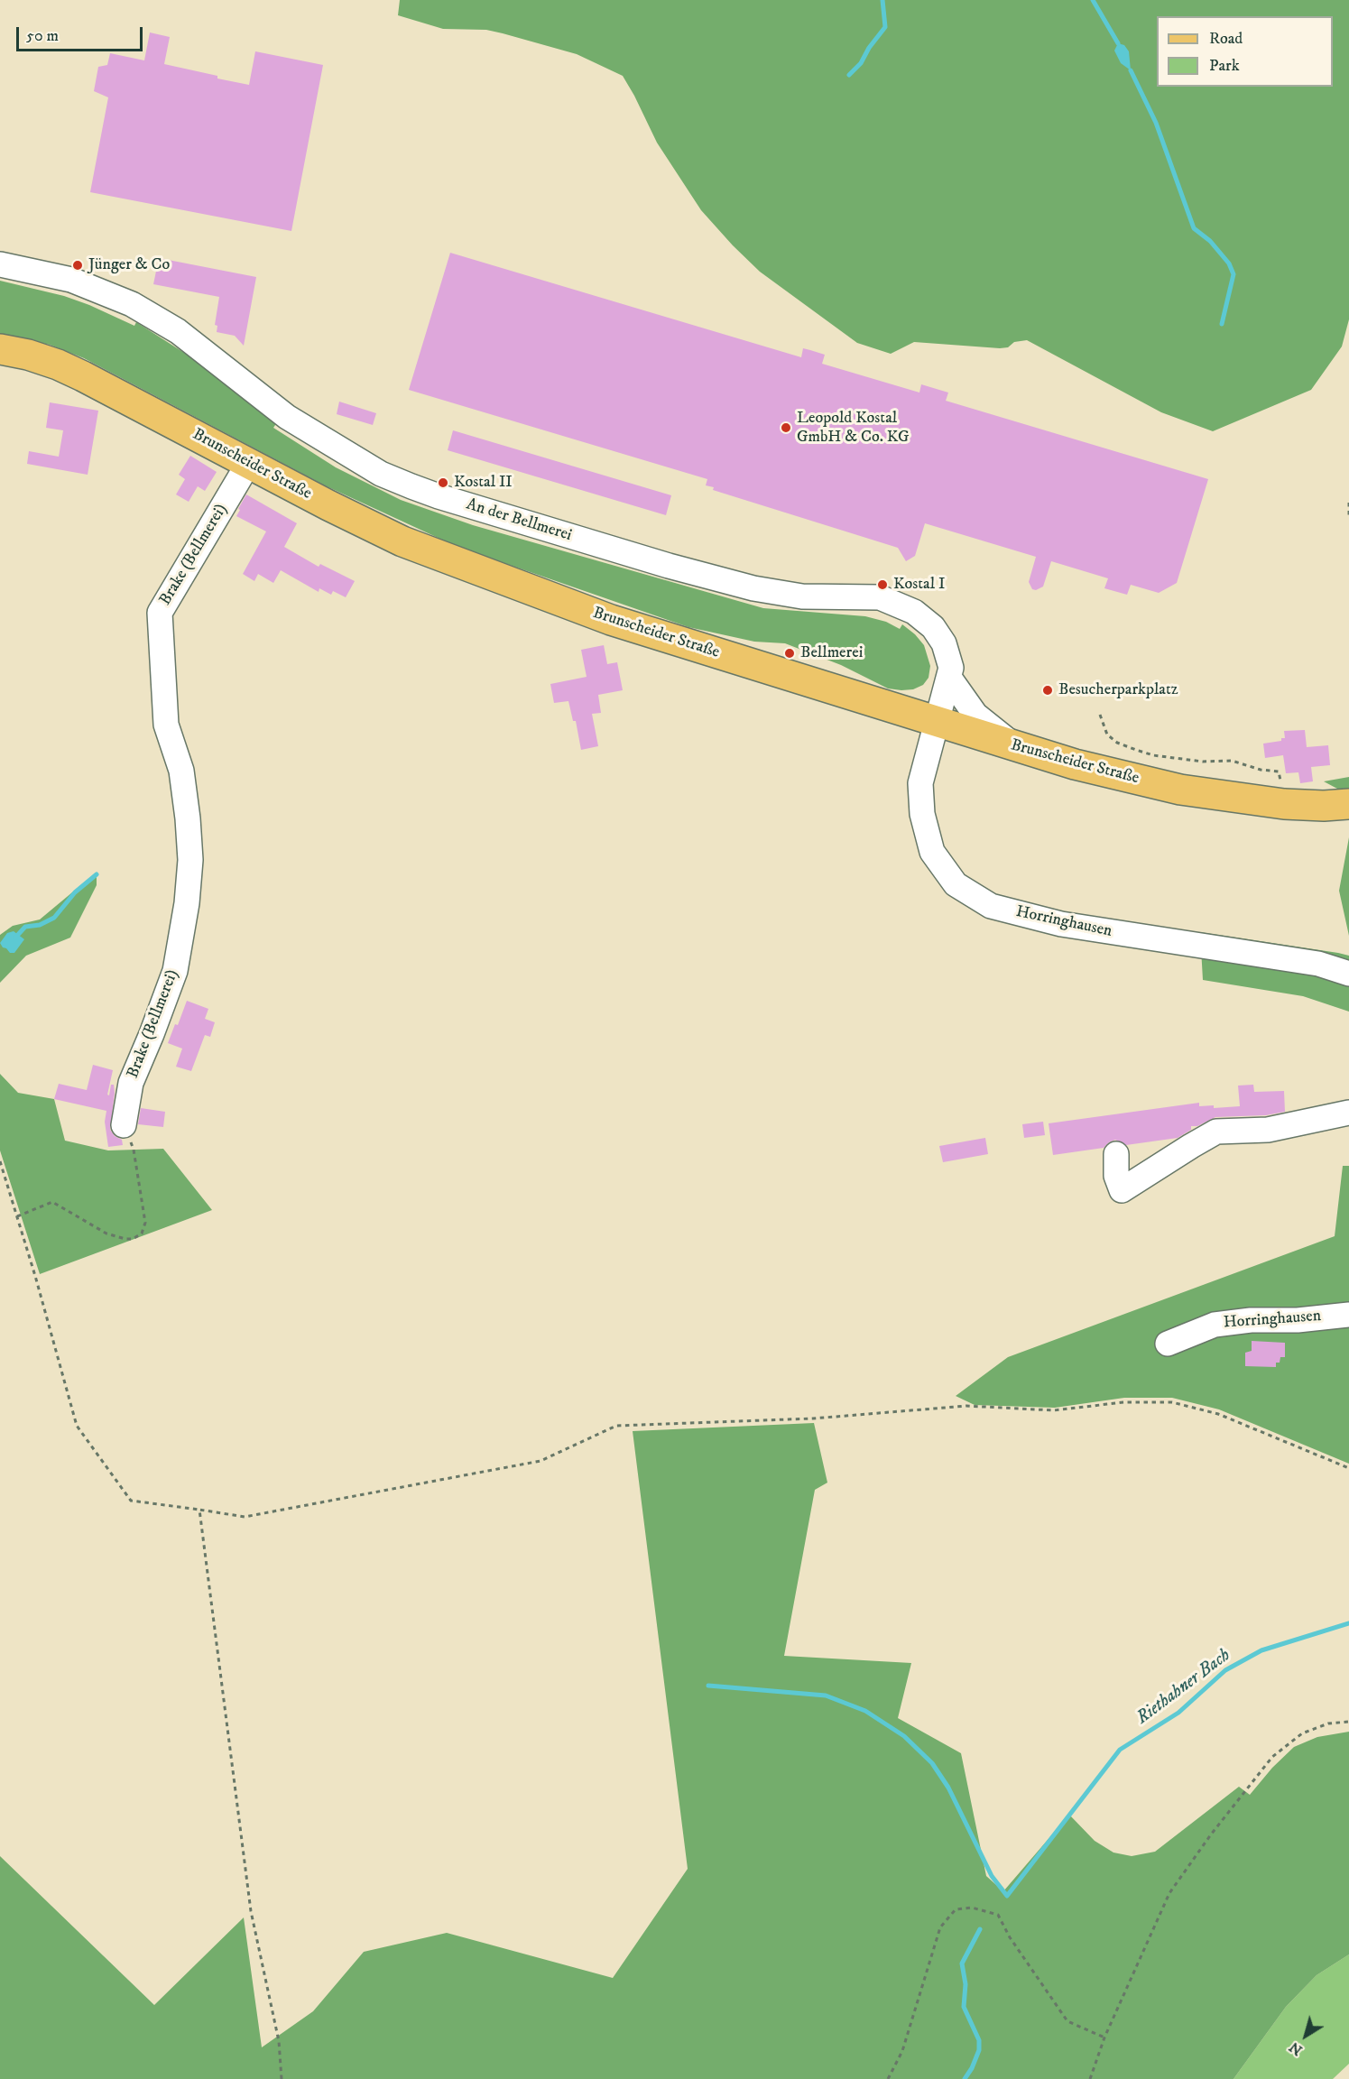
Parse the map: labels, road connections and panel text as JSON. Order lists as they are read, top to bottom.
{
  "streets": {
    "main road": ["Brunscheider Straße"],
    "street": ["An der Bellmerei", "Brake (Bellmerei)", "Horringhausen"]
  },
  "crossings": [
    ["Brunscheider Straße", "An der Bellmerei"],
    ["Brunscheider Straße", "Brake (Bellmerei)"],
    ["Brunscheider Straße", "Horringhausen"],
    ["An der Bellmerei", "Horringhausen"]
  ],
  "water": ["Riethahner Bach"],
  "places": [
    "Jünger & Co",
    "Leopold Kostal GmbH & Co. KG",
    "Kostal II",
    "Kostal I",
    "Bellmerei",
    "Besucherparkplatz"
  ],
  "legend": ["Road", "Park"],
  "scale_bar": "50 m",
  "north": "bottom left"
}
